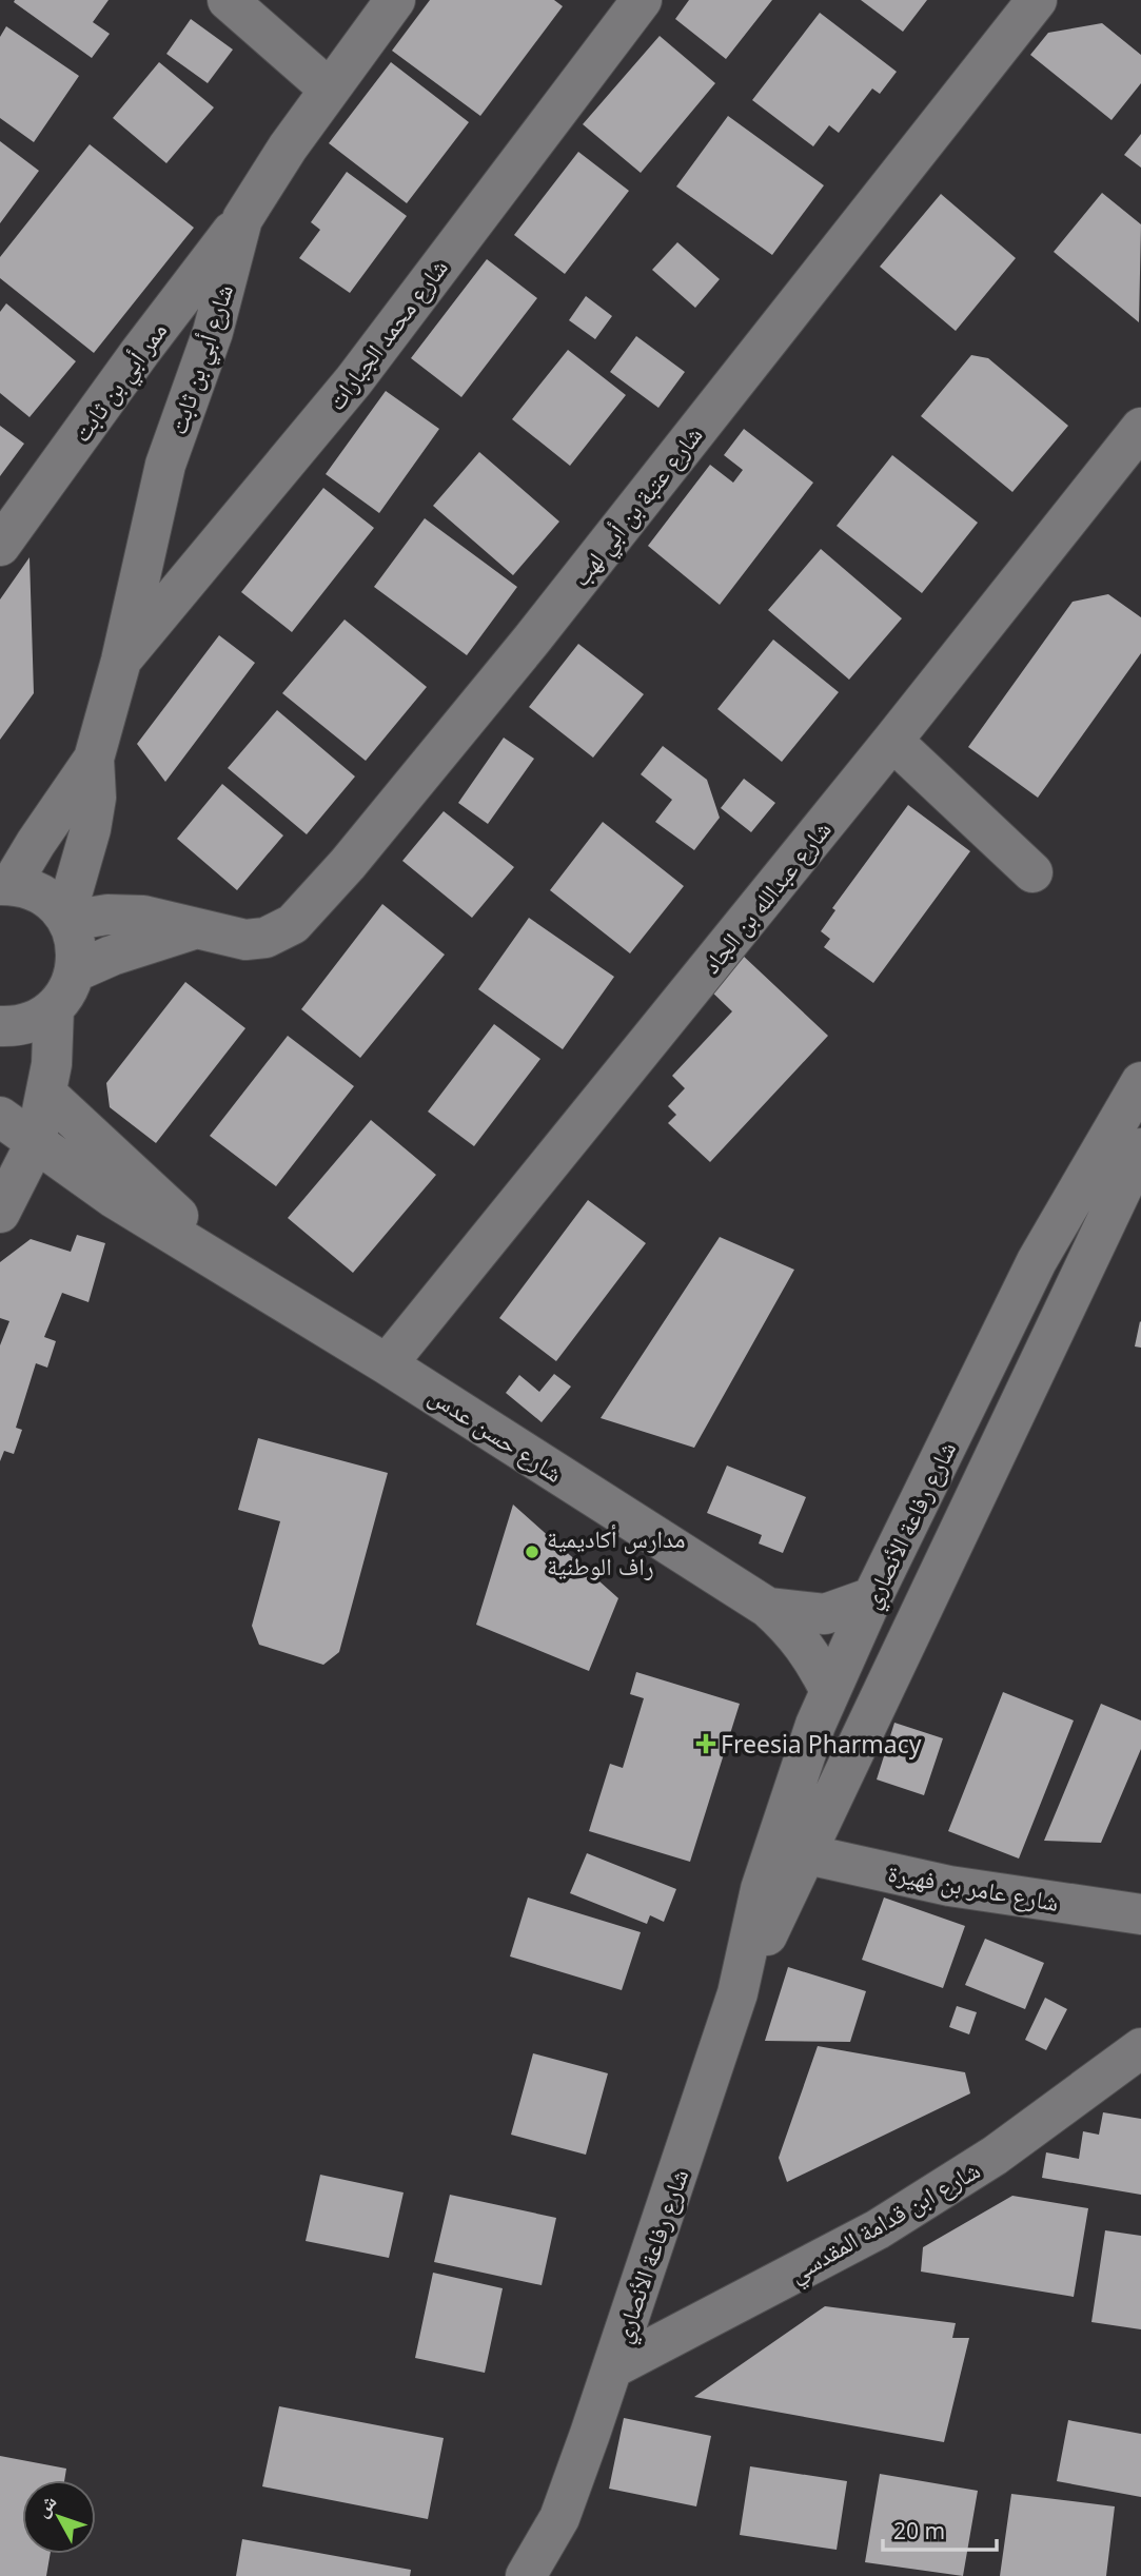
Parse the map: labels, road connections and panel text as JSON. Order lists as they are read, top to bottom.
{
  "streets": {
    "street": [
      "شارع محمد الجبارات",
      "شارع أبي بن ثابت",
      "ممر أبي بن ثابت",
      "شارع عتبة بن أبي لهب",
      "شارع عبدالله بن الجاد",
      "شارع حسن عدس",
      "شارع رفاعة الأنصاري",
      "شارع عامر بن فهيرة",
      "شارع ابن قدامة المقدسي"
    ]
  },
  "crossings": [
    ["شارع محمد الجبارات", "شارع أبي بن ثابت"],
    ["شارع أبي بن ثابت", "ممر أبي بن ثابت"],
    ["شارع أبي بن ثابت", "شارع عتبة بن أبي لهب"],
    ["شارع عبدالله بن الجاد", "شارع حسن عدس"],
    ["شارع حسن عدس", "شارع رفاعة الأنصاري"],
    ["شارع رفاعة الأنصاري", "شارع عامر بن فهيرة"],
    ["شارع رفاعة الأنصاري", "شارع ابن قدامة المقدسي"]
  ],
  "places": {
    "other": ["مدارس أكاديمية راف الوطنية"],
    "health": ["Freesia Pharmacy"]
  },
  "scale_bar": "20 m",
  "north": "top left"
}
